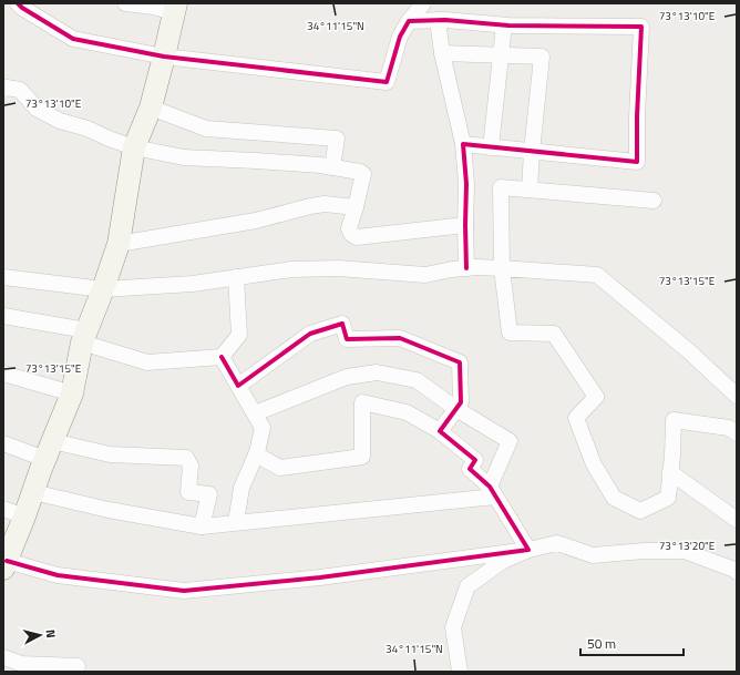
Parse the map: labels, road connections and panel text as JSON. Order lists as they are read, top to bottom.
{
  "scale_bar": "50 m",
  "north": "right",
  "coordinates": [
    "73°13'10\"E",
    "34°11'15\"N",
    "73°13'15\"E",
    "73°13'20\"E"
  ]
}
